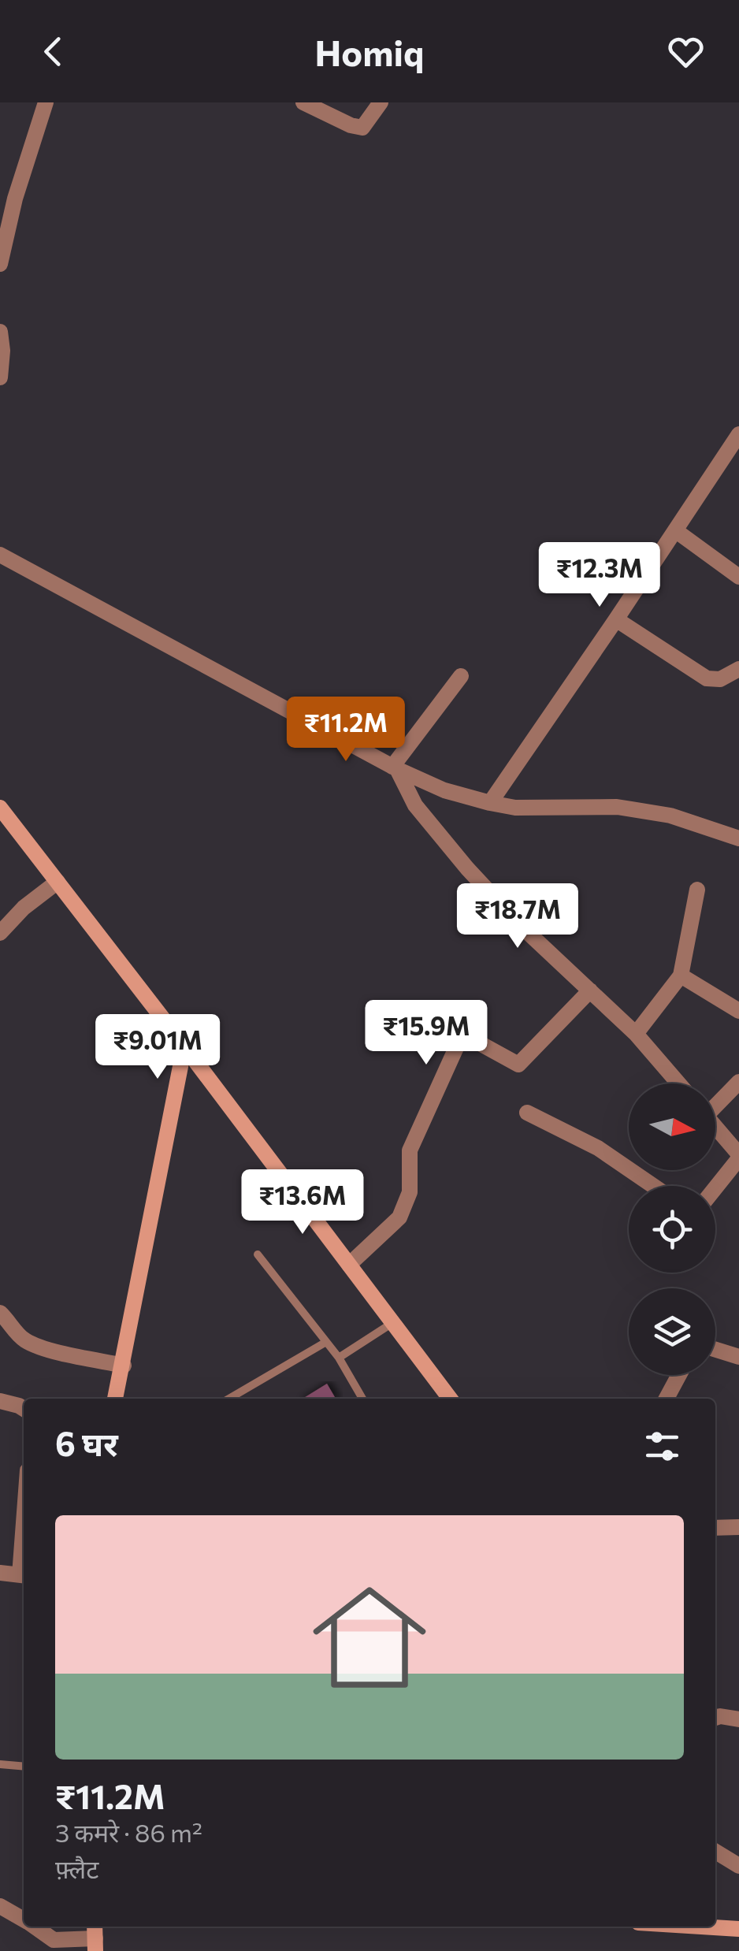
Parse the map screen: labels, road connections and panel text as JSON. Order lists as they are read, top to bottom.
{
  "north": "right",
  "page": {
    "header": "Homiq",
    "price": [
      "₹12.3M",
      "₹11.2M",
      "₹18.7M",
      "₹15.9M",
      "₹9.01M",
      "₹13.6M"
    ],
    "heading": "6 घर",
    "list": [
      {
        "name": "₹11.2M",
        "note": "3 कमरे · 86 m² · फ़्लैट"
      }
    ]
  }
}
